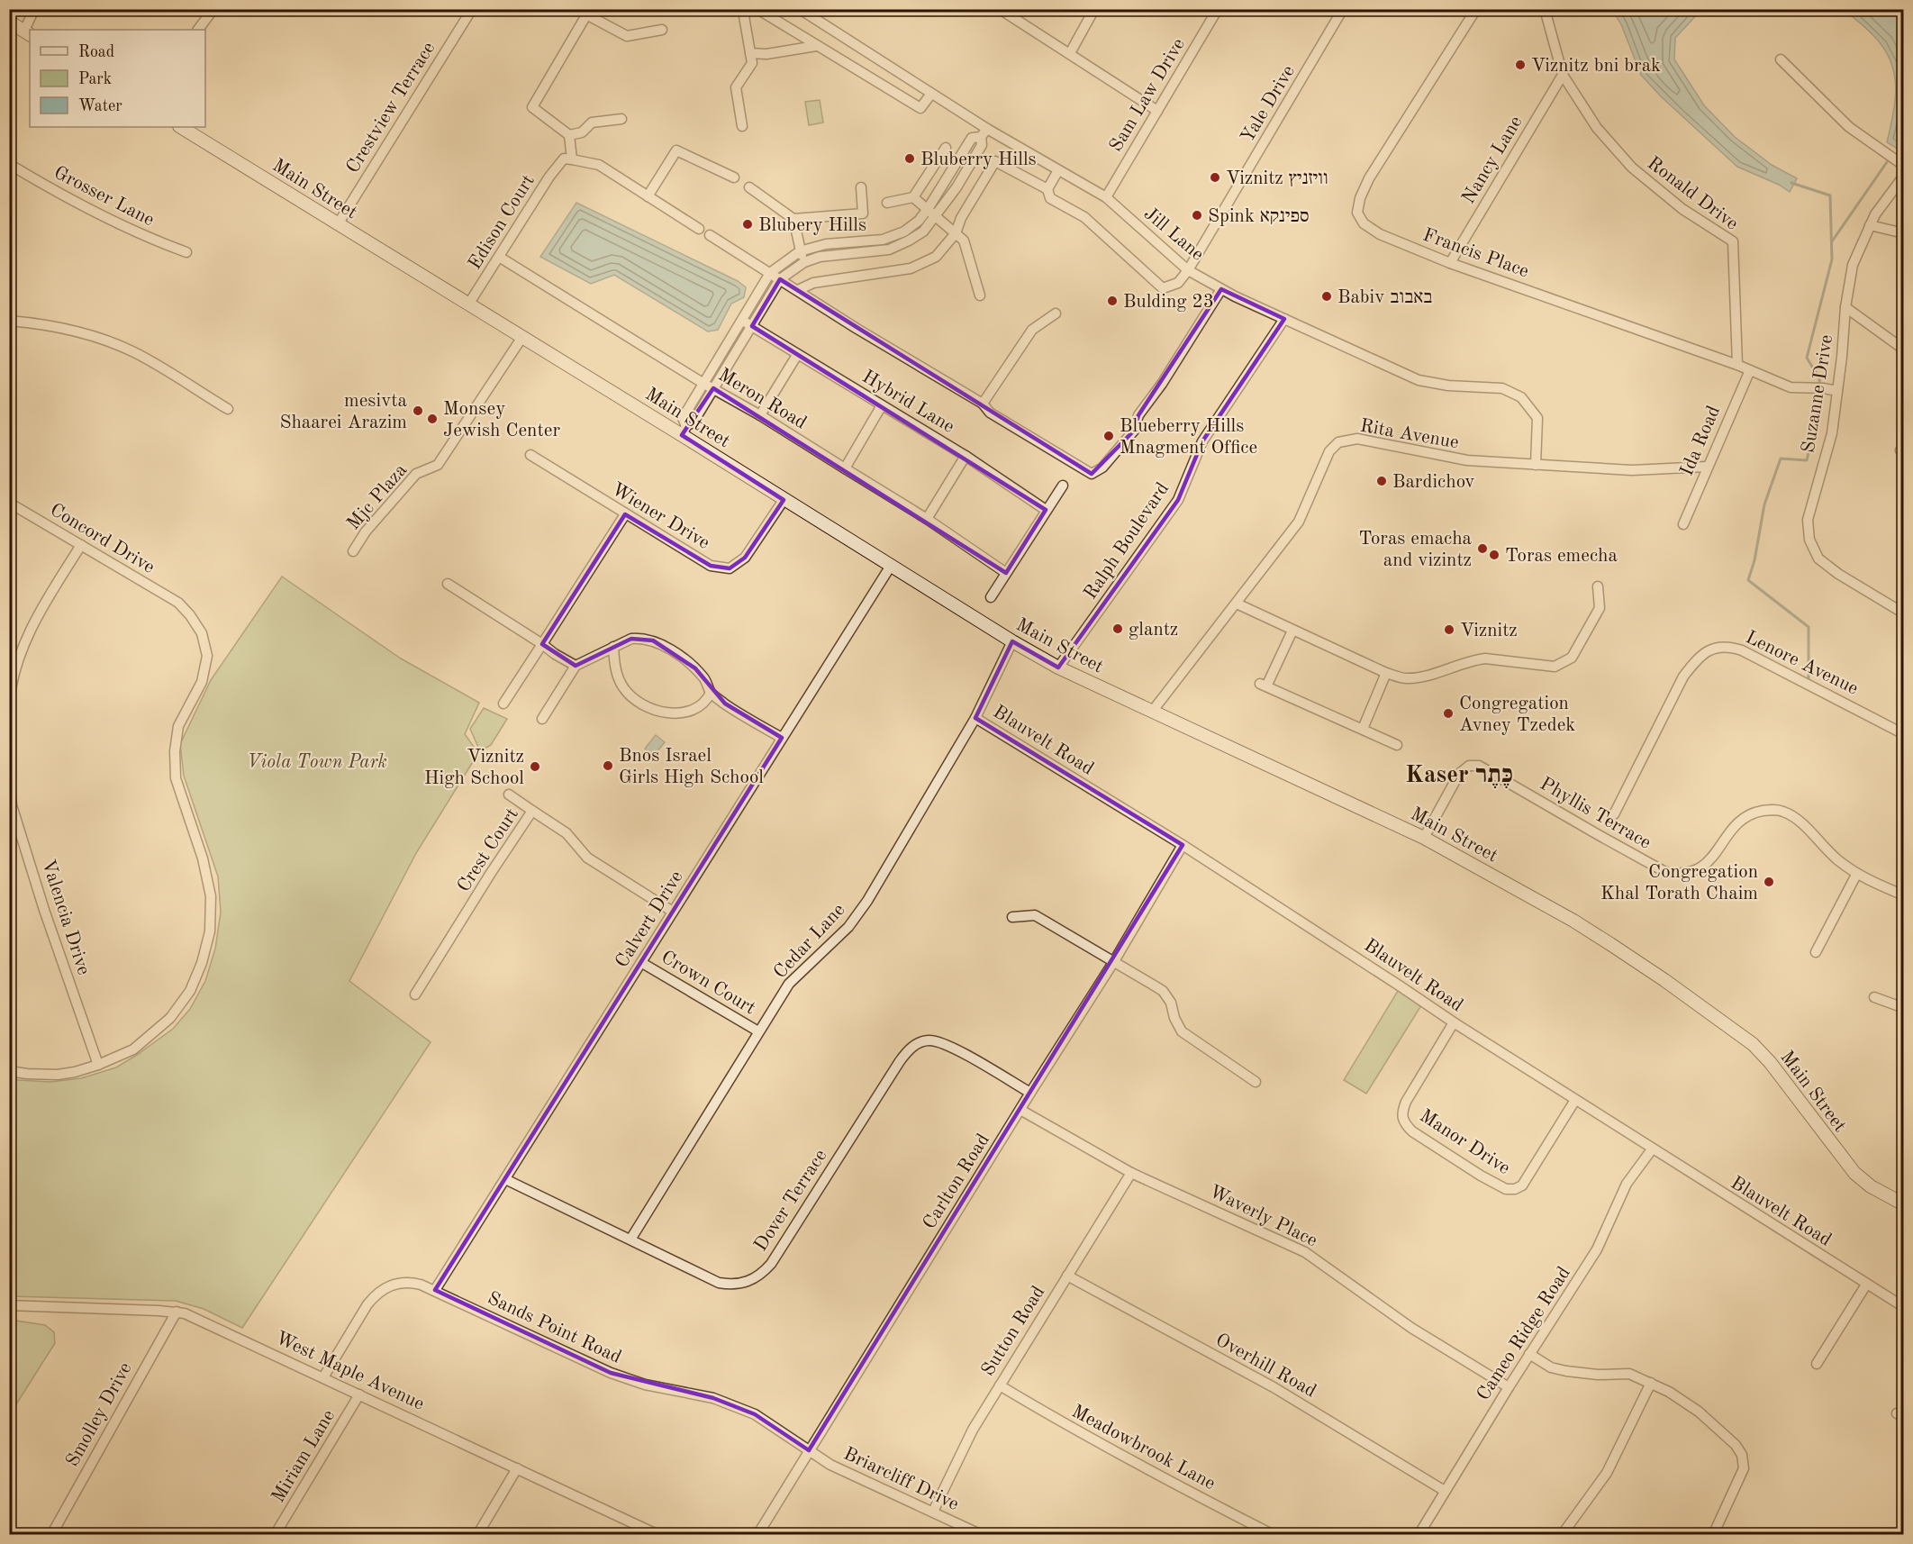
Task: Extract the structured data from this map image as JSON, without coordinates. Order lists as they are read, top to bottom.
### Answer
{
  "streets": {
    "main road": ["Main Street"],
    "street": [
      "Sam Law Drive",
      "Yale Drive",
      "Crestview Terrace",
      "Nancy Lane",
      "Ronald Drive",
      "Grosser Lane",
      "Edison Court",
      "Jill Lane",
      "Francis Place",
      "Suzanne Drive",
      "Meron Road",
      "Hybrid Lane",
      "Rita Avenue",
      "Ida Road",
      "Mjc Plaza",
      "Wiener Drive",
      "Concord Drive",
      "Ralph Boulevard",
      "Lenore Avenue",
      "Blauvelt Road",
      "Phyllis Terrace",
      "Crest Court",
      "Valencia Drive",
      "Calvert Drive",
      "Cedar Lane",
      "Crown Court",
      "Manor Drive",
      "Carlton Road",
      "Dover Terrace",
      "Waverly Place",
      "Sands Point Road",
      "Sutton Road",
      "Cameo Ridge Road",
      "Overhill Road",
      "West Maple Avenue",
      "Smolley Drive",
      "Meadowbrook Lane",
      "Miriam Lane",
      "Briarcliff Drive"
    ]
  },
  "crossings": [
    ["Sam Law Drive", "Jill Lane"],
    ["Yale Drive", "Jill Lane"],
    ["Crestview Terrace", "Main Street"],
    ["Nancy Lane", "Ronald Drive"],
    ["Nancy Lane", "Francis Place"],
    ["Main Street", "Edison Court"],
    ["Main Street", "Rita Avenue"],
    ["Main Street", "Mjc Plaza"],
    ["Main Street", "Wiener Drive"],
    ["Main Street", "Ralph Boulevard"],
    ["Main Street", "Blauvelt Road"],
    ["Main Street", "Phyllis Terrace"],
    ["Main Street", "Calvert Drive"],
    ["Ronald Drive", "Francis Place"],
    ["Edison Court", "Meron Road"],
    ["Jill Lane", "Rita Avenue"],
    ["Jill Lane", "Ralph Boulevard"],
    ["Francis Place", "Suzanne Drive"],
    ["Francis Place", "Ida Road"],
    ["Rita Avenue", "Ida Road"],
    ["Concord Drive", "Valencia Drive"],
    ["Blauvelt Road", "Cedar Lane"],
    ["Blauvelt Road", "Manor Drive"],
    ["Blauvelt Road", "Carlton Road"],
    ["Blauvelt Road", "Cameo Ridge Road"],
    ["Crest Court", "Calvert Drive"],
    ["Calvert Drive", "Crown Court"],
    ["Calvert Drive", "Dover Terrace"],
    ["Calvert Drive", "Sands Point Road"],
    ["Cedar Lane", "Crown Court"],
    ["Cedar Lane", "Dover Terrace"],
    ["Carlton Road", "Dover Terrace"],
    ["Carlton Road", "Waverly Place"],
    ["Carlton Road", "Sands Point Road"],
    ["Carlton Road", "Briarcliff Drive"],
    ["Waverly Place", "Sutton Road"],
    ["Waverly Place", "Cameo Ridge Road"],
    ["Sands Point Road", "West Maple Avenue"],
    ["Sands Point Road", "Briarcliff Drive"],
    ["Sutton Road", "Overhill Road"],
    ["Sutton Road", "Meadowbrook Lane"],
    ["Sutton Road", "Briarcliff Drive"],
    ["Cameo Ridge Road", "Overhill Road"],
    ["West Maple Avenue", "Smolley Drive"],
    ["West Maple Avenue", "Miriam Lane"]
  ],
  "districts": ["Kaser כֶּתֶר"],
  "parks": ["Viola Town Park"],
  "places": [
    "Viznitz bni brak",
    "Bluberry Hills",
    "Viznitz וויזניץ",
    "Spink ספינקא",
    "Blubery Hills",
    "Babiv באבוב",
    "Bulding 23",
    "mesivta Shaarei Arazim",
    "Monsey Jewish Center",
    "Blueberry Hills Mnagment Office",
    "Bardichov",
    "Toras emacha and vizintz",
    "Toras emecha",
    "glantz",
    "Viznitz",
    "Congregation Avney Tzedek",
    "Bnos Israel Girls High School",
    "Viznitz High School",
    "Congregation Khal Torath Chaim"
  ],
  "legend": ["Road", "Park", "Water"]
}
